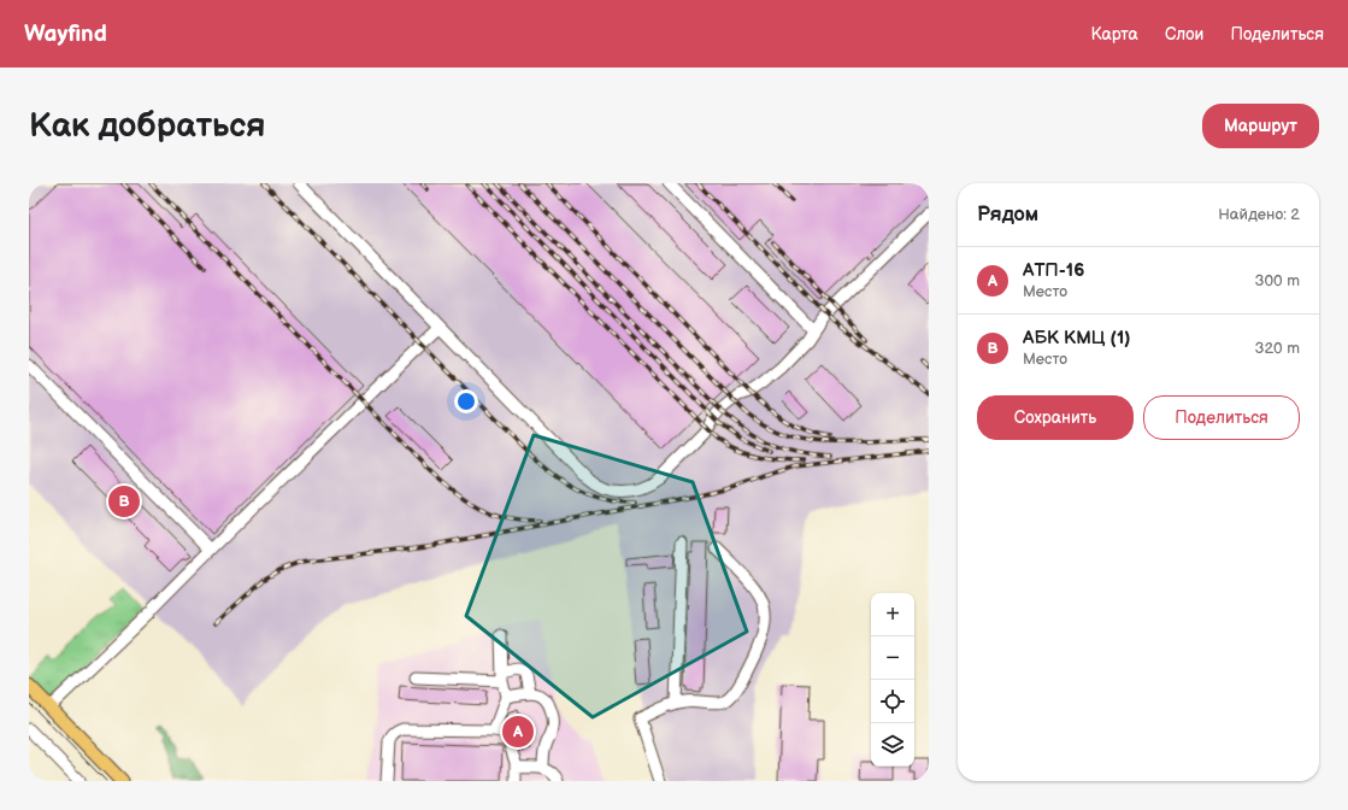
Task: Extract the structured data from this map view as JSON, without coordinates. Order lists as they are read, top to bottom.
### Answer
{
  "page": {
    "header": "Wayfind",
    "nav": ["Карта", "Слои", "Поделиться"],
    "buttons": [
      "Маршрут",
      ["Сохранить", "Поделиться"]
    ],
    "title": "Как добраться",
    "heading": ["Рядом", "Найдено: 2"],
    "list": [
      {
        "mark": "A",
        "name": "АТП-16",
        "note": "Место",
        "value": "300 m"
      },
      {
        "mark": "B",
        "name": "АБК КМЦ (1)",
        "note": "Место",
        "value": "320 m"
      }
    ],
    "pins": ["B", "A"],
    "map_buttons": ["+", "−"]
  }
}
